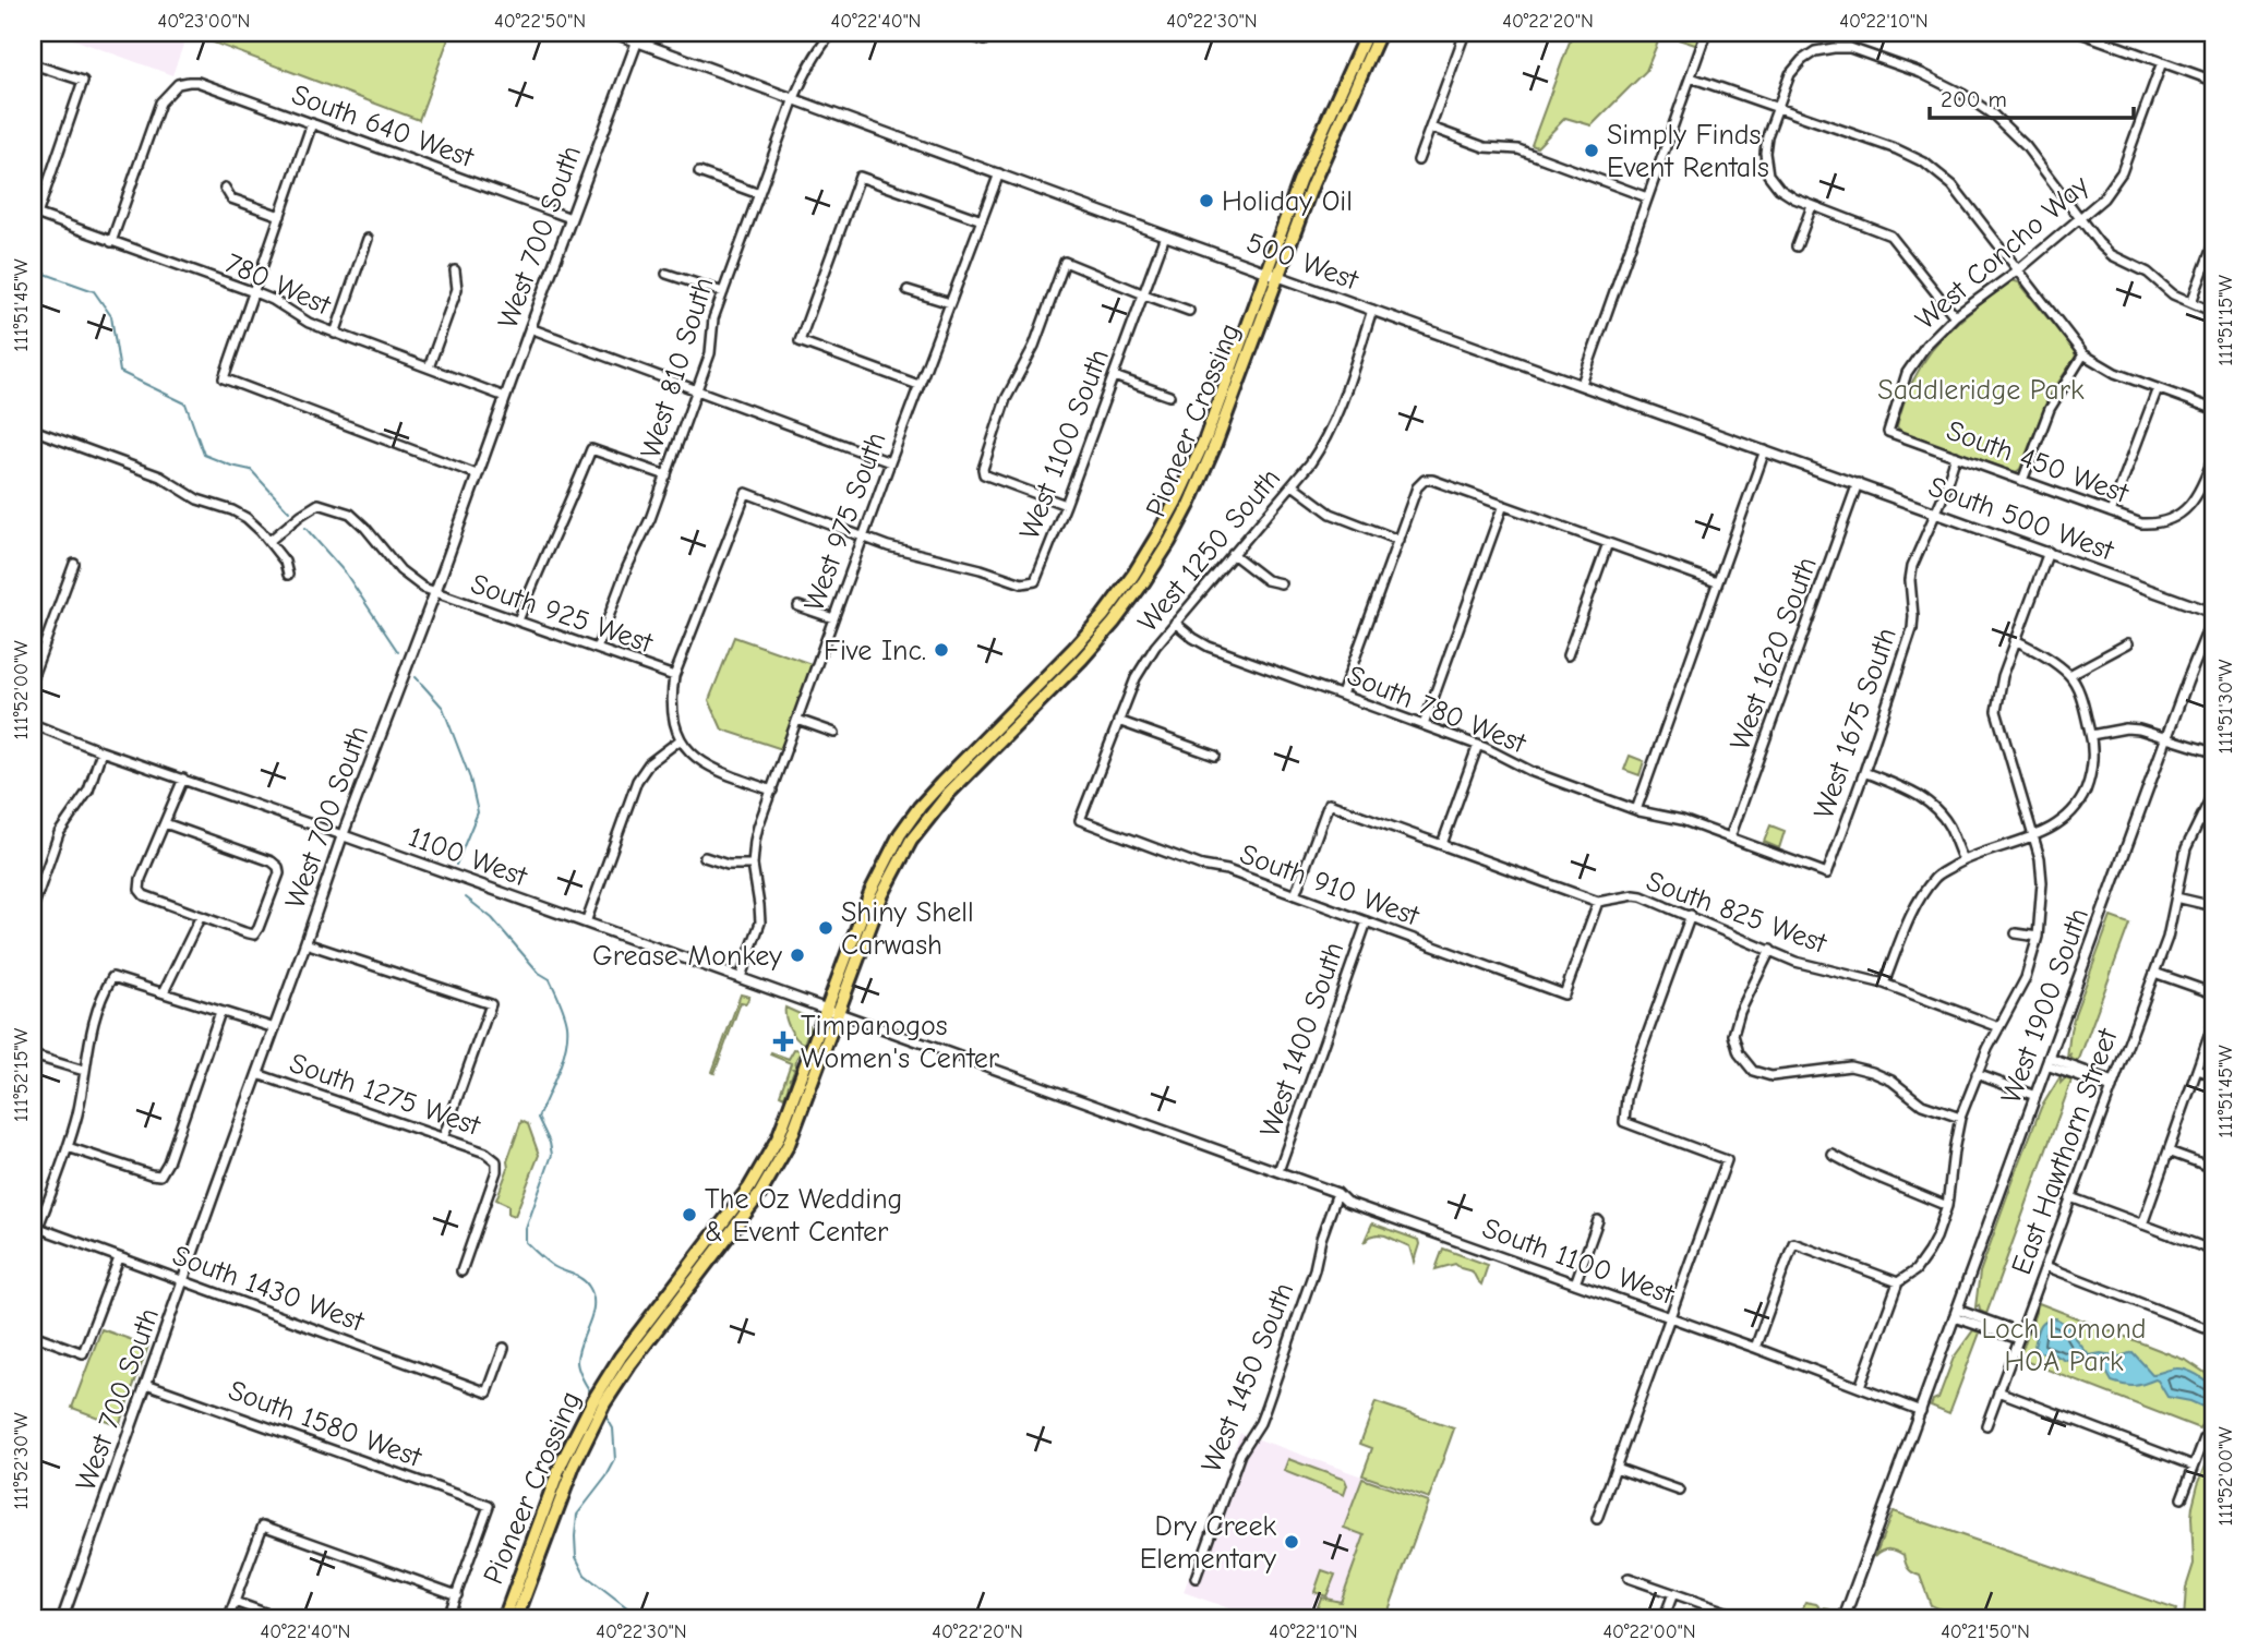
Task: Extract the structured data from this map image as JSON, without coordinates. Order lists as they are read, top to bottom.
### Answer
{
  "streets": {
    "highway": ["Pioneer Crossing"],
    "street": [
      "South 640 West",
      "West 700 South",
      "West Concho Way",
      "500 West",
      "780 West",
      "West 810 South",
      "West 1100 South",
      "South 450 West",
      "South 500 West",
      "West 975 South",
      "West 1250 South",
      "South 925 West",
      "West 1620 South",
      "South 780 West",
      "West 1675 South",
      "1100 West",
      "South 910 West",
      "South 825 West",
      "West 1900 South",
      "West 1400 South",
      "South 1275 West",
      "East Hawthorn Street",
      "South 1100 West",
      "South 1430 West",
      "West 1450 South",
      "South 1580 West"
    ]
  },
  "crossings": [
    ["South 640 West", "West 700 South"],
    ["South 640 West", "780 West"],
    ["West 700 South", "780 West"],
    ["West 700 South", "South 925 West"],
    ["West 700 South", "1100 West"],
    ["West 700 South", "South 1275 West"],
    ["West 700 South", "South 1430 West"],
    ["West 700 South", "South 1580 West"],
    ["West Concho Way", "South 450 West"],
    ["500 West", "West 810 South"],
    ["500 West", "Pioneer Crossing"],
    ["500 West", "West 1100 South"],
    ["500 West", "South 500 West"],
    ["500 West", "West 975 South"],
    ["500 West", "West 1250 South"],
    ["West 810 South", "South 925 West"],
    ["Pioneer Crossing", "1100 West"],
    ["West 1100 South", "West 975 South"],
    ["South 450 West", "West 1675 South"],
    ["South 500 West", "West 1620 South"],
    ["South 500 West", "West 1675 South"],
    ["South 500 West", "West 1900 South"],
    ["West 975 South", "1100 West"],
    ["West 1250 South", "South 780 West"],
    ["West 1250 South", "South 910 West"],
    ["West 1620 South", "South 780 West"],
    ["South 780 West", "West 1675 South"],
    ["1100 West", "South 1100 West"],
    ["South 910 West", "South 825 West"],
    ["South 910 West", "West 1400 South"],
    ["West 1900 South", "South 1100 West"],
    ["West 1400 South", "South 1100 West"],
    ["South 1100 West", "West 1450 South"]
  ],
  "parks": ["Saddleridge Park", "Loch Lomond HOA Park"],
  "places": {
    "other": [
      "Simply Finds Event Rentals",
      "Holiday Oil",
      "Five Inc.",
      "Shiny Shell Carwash",
      "Grease Monkey",
      "The Oz Wedding & Event Center",
      "Dry Creek Elementary"
    ],
    "health": ["Timpanogos Women's Center"]
  },
  "scale_bar": "200 m",
  "coordinates": [
    "40°23'00\"N",
    "40°22'50\"N",
    "40°22'40\"N",
    "40°22'30\"N",
    "40°22'20\"N",
    "40°22'10\"N",
    "111°51'45\"W",
    "111°51'15\"W",
    "111°52'00\"W",
    "111°51'30\"W",
    "111°52'15\"W",
    "111°52'30\"W",
    "40°22'00\"N",
    "40°21'50\"N"
  ]
}
